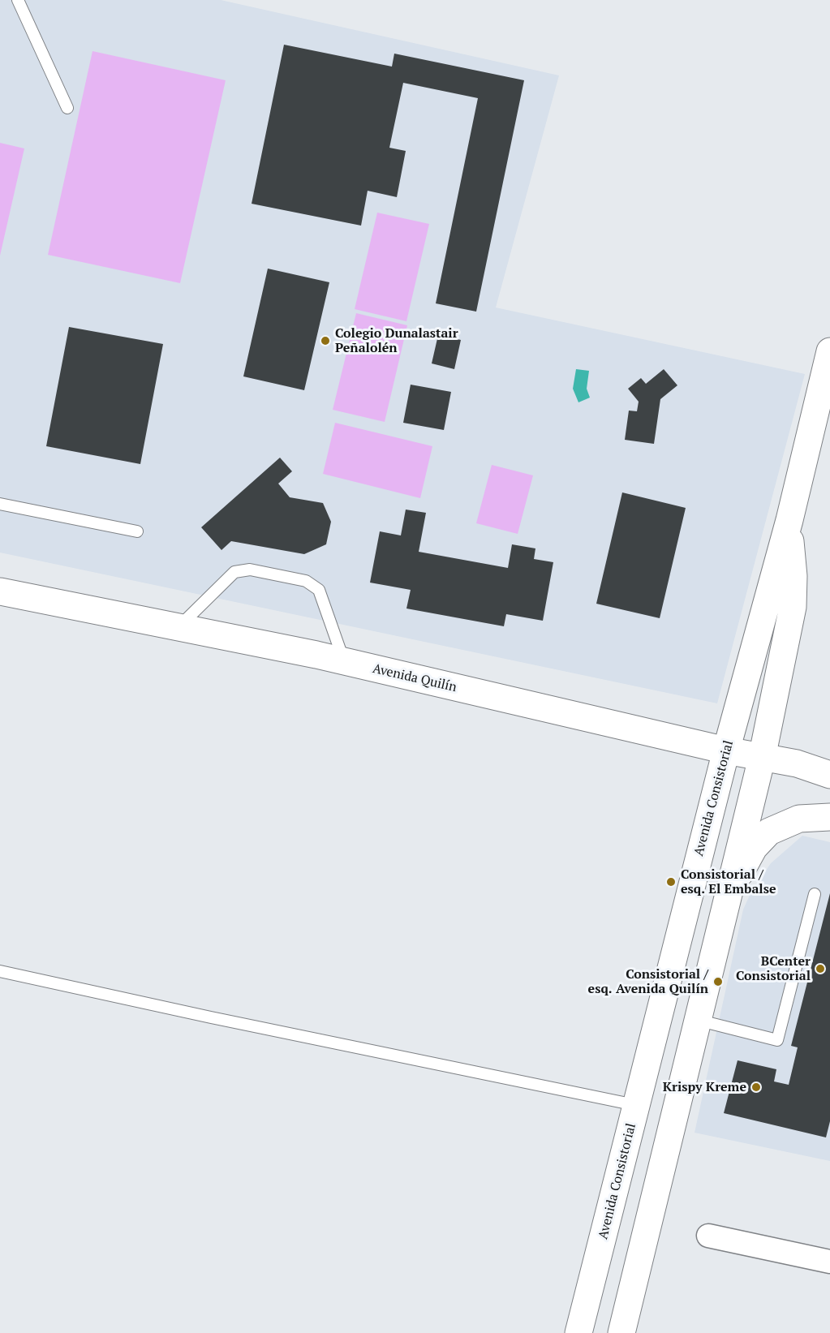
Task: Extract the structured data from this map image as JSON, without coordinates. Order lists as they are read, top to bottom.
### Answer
{
  "streets": {
    "main road": ["Avenida Quilín", "Avenida Consistorial"]
  },
  "crossings": [
    ["Avenida Quilín", "Avenida Consistorial"]
  ],
  "places": [
    "Colegio Dunalastair Peñalolén",
    "Consistorial / esq. El Embalse",
    "BCenter Consistorial",
    "Consistorial / esq. Avenida Quilín",
    "Krispy Kreme"
  ]
}
